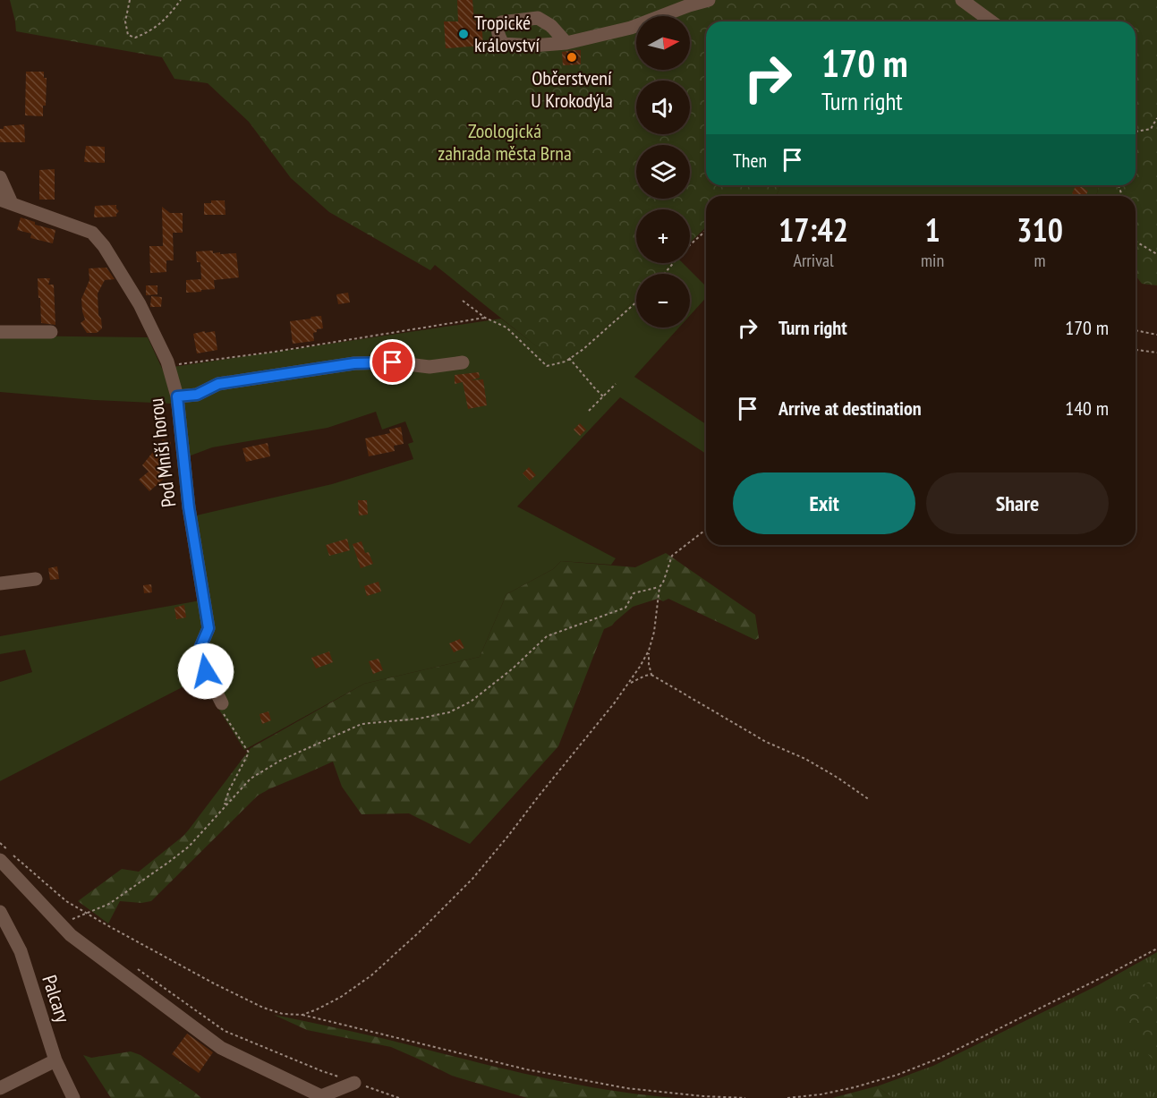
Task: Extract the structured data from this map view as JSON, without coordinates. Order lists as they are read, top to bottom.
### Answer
{
  "streets": {
    "street": ["Pod Mniší horou", "Palcary"]
  },
  "parks": ["Zoologická zahrada města Brna"],
  "places": ["Tropické království", "Občerstvení U Krokodýla"],
  "north": "right",
  "page": {
    "map_buttons": ["+", "−"],
    "turn": ["170 m", "Turn right"],
    "then": "Then",
    "eta": [
      "17:42",
      "Arrival",
      "1",
      "min",
      "310",
      "m"
    ],
    "list": [
      {
        "name": "Turn right",
        "value": "170 m"
      },
      {
        "name": "Arrive at destination",
        "value": "140 m"
      }
    ],
    "buttons": ["Exit", "Share"]
  }
}
